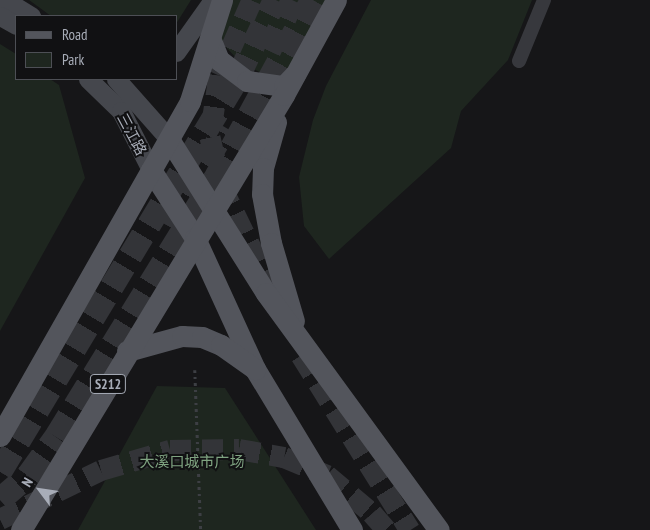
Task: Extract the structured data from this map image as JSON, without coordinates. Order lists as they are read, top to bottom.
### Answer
{
  "streets": {
    "main road": ["三江路", "S212"]
  },
  "parks": ["大溪口城市广场"],
  "legend": ["Road", "Park"],
  "north": "top left"
}
